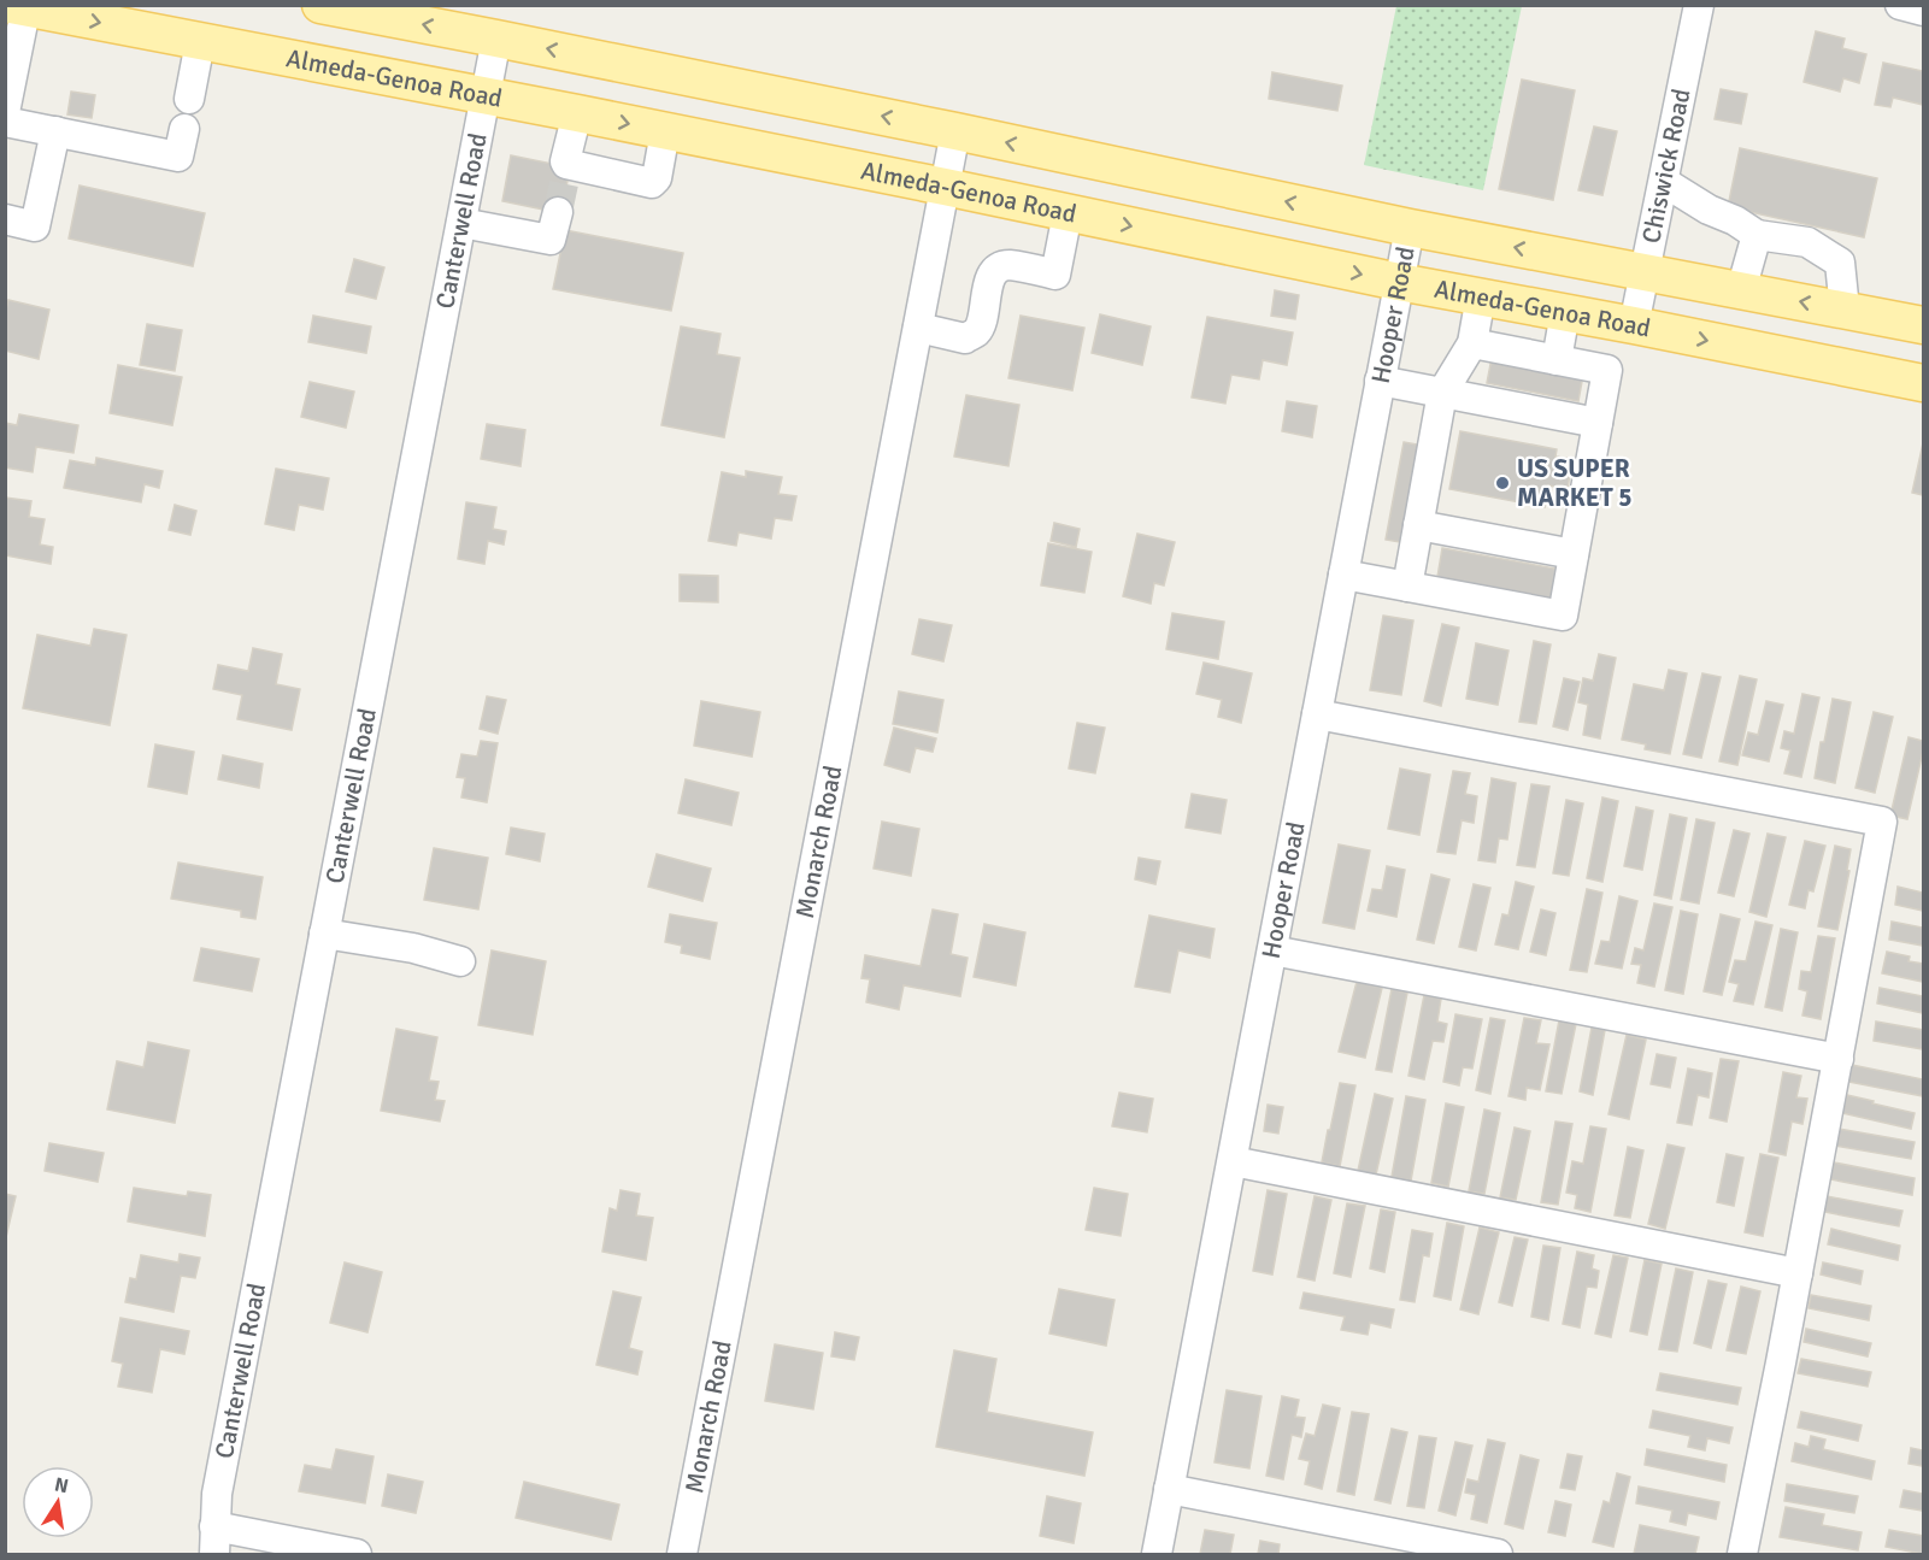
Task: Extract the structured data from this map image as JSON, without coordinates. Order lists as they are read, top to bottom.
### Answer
{
  "streets": {
    "main road": ["Almeda-Genoa Road"],
    "street": [
      "Chiswick Road",
      "Canterwell Road",
      "Hooper Road",
      "Monarch Road"
    ]
  },
  "crossings": [
    ["Almeda-Genoa Road", "Chiswick Road"],
    ["Almeda-Genoa Road", "Canterwell Road"],
    ["Almeda-Genoa Road", "Hooper Road"],
    ["Almeda-Genoa Road", "Monarch Road"]
  ],
  "places": ["US SUPER MARKET 5"],
  "north": "top"
}
